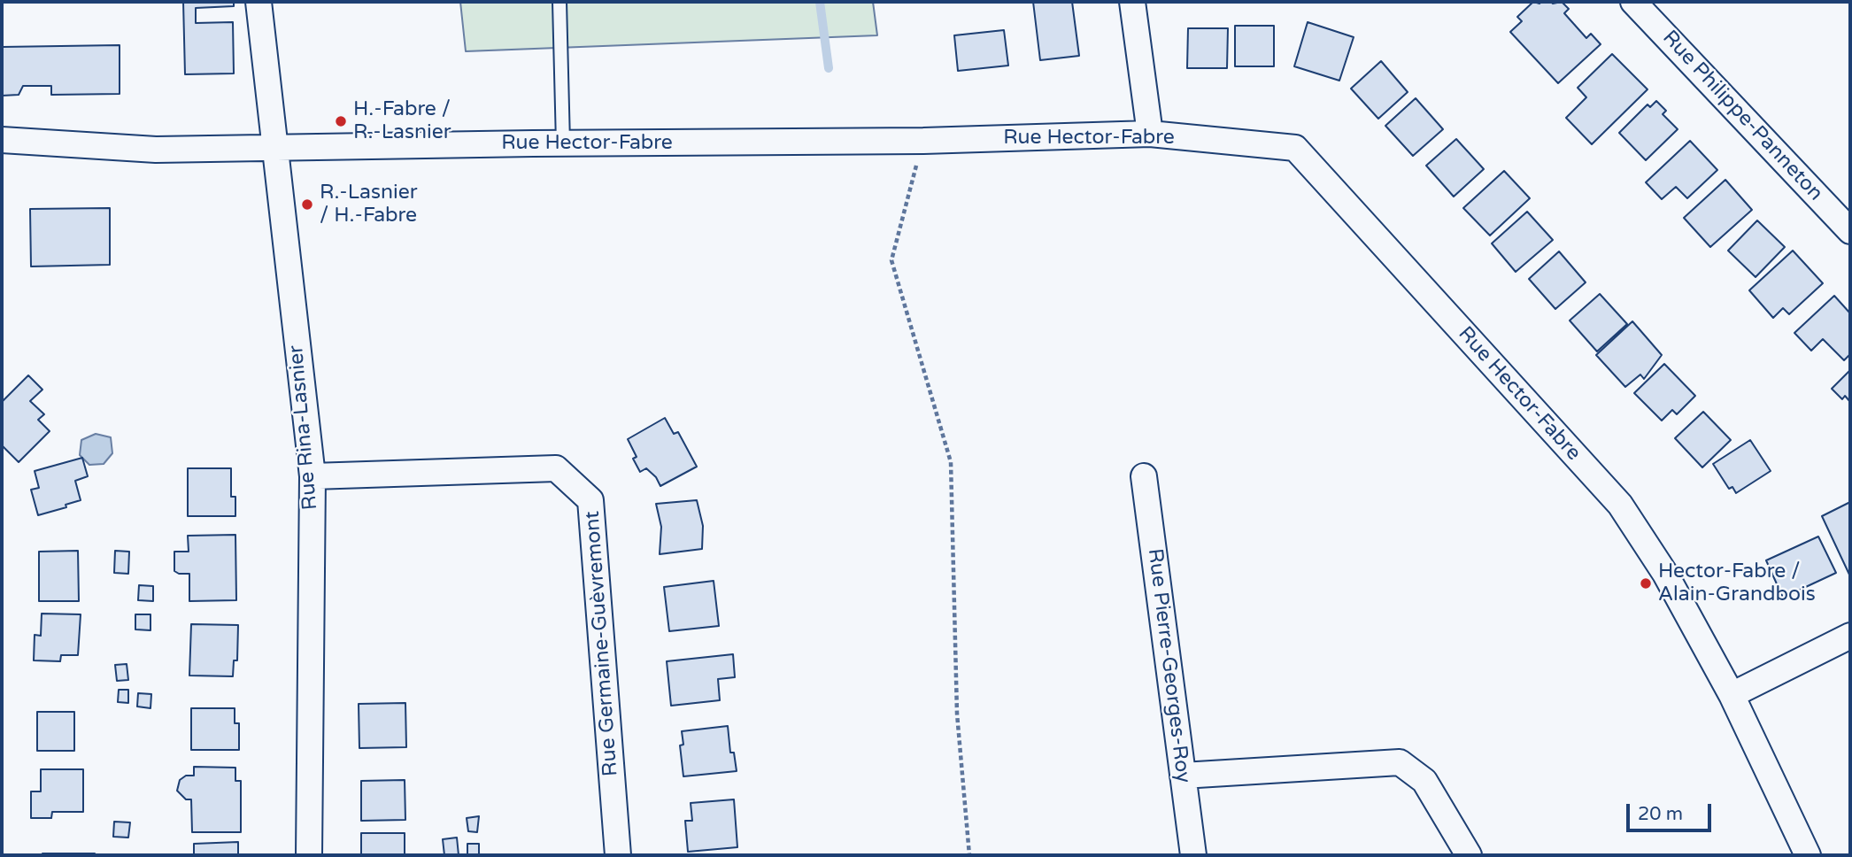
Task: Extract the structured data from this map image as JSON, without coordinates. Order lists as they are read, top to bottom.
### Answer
{
  "streets": {
    "street": [
      "Rue Philippe-Panneton",
      "Rue Hector-Fabre",
      "Rue Rina-Lasnier",
      "Rue Germaine-Guèvremont",
      "Rue Pierre-Georges-Roy"
    ]
  },
  "crossings": [
    ["Rue Hector-Fabre", "Rue Rina-Lasnier"],
    ["Rue Rina-Lasnier", "Rue Germaine-Guèvremont"]
  ],
  "places": ["H.-Fabre / R.-Lasnier", "R.-Lasnier / H.-Fabre", "Hector-Fabre / Alain-Grandbois"],
  "scale_bar": "20 m"
}
